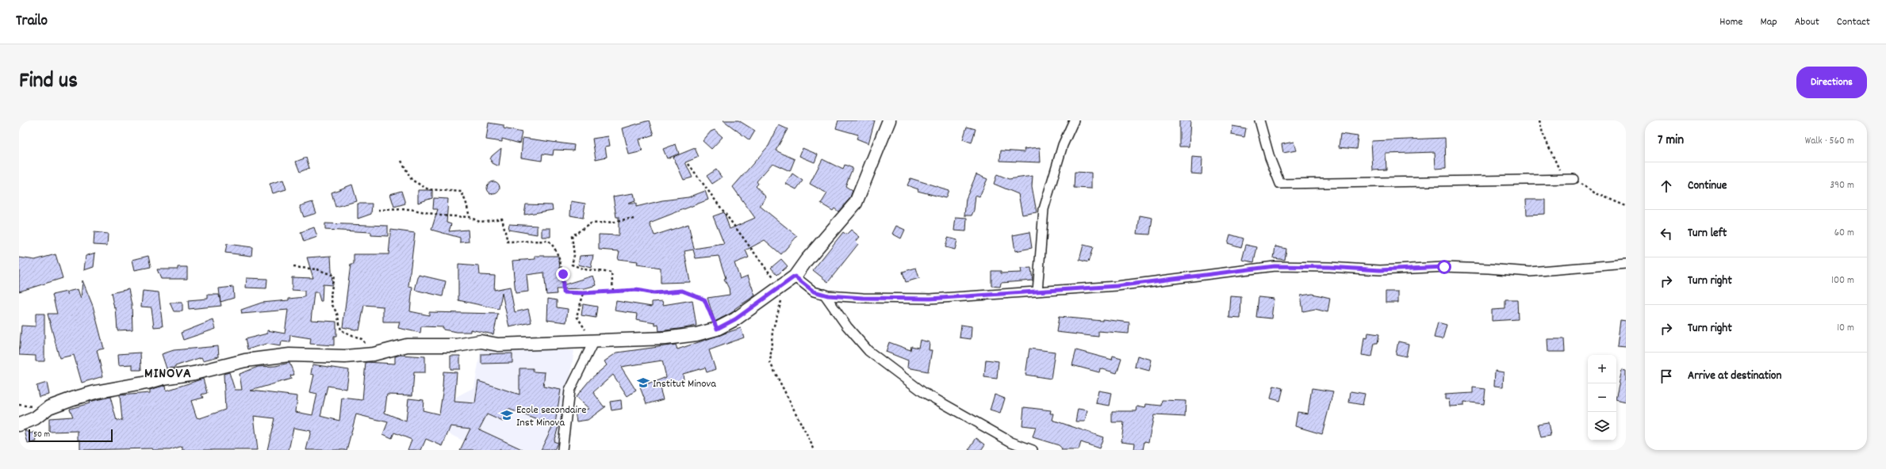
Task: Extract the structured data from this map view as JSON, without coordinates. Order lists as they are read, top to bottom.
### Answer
{
  "districts": ["MINOVA"],
  "places": {
    "school or university": ["Institut Minova", "Ecole secondaire Inst Minova"]
  },
  "scale_bar": "50 m",
  "page": {
    "header": "Trailo",
    "nav": [
      "Home",
      "Map",
      "About",
      "Contact"
    ],
    "title": "Find us",
    "buttons": "Directions",
    "heading": ["7 min", "Walk · 560 m"],
    "list": [
      ["Continue", "390 m"],
      ["Turn left", "60 m"],
      ["Turn right", "100 m"],
      ["Turn right", "10 m"],
      "Arrive at destination"
    ],
    "map_buttons": ["+", "−"],
    "scale": "50 m"
  }
}
